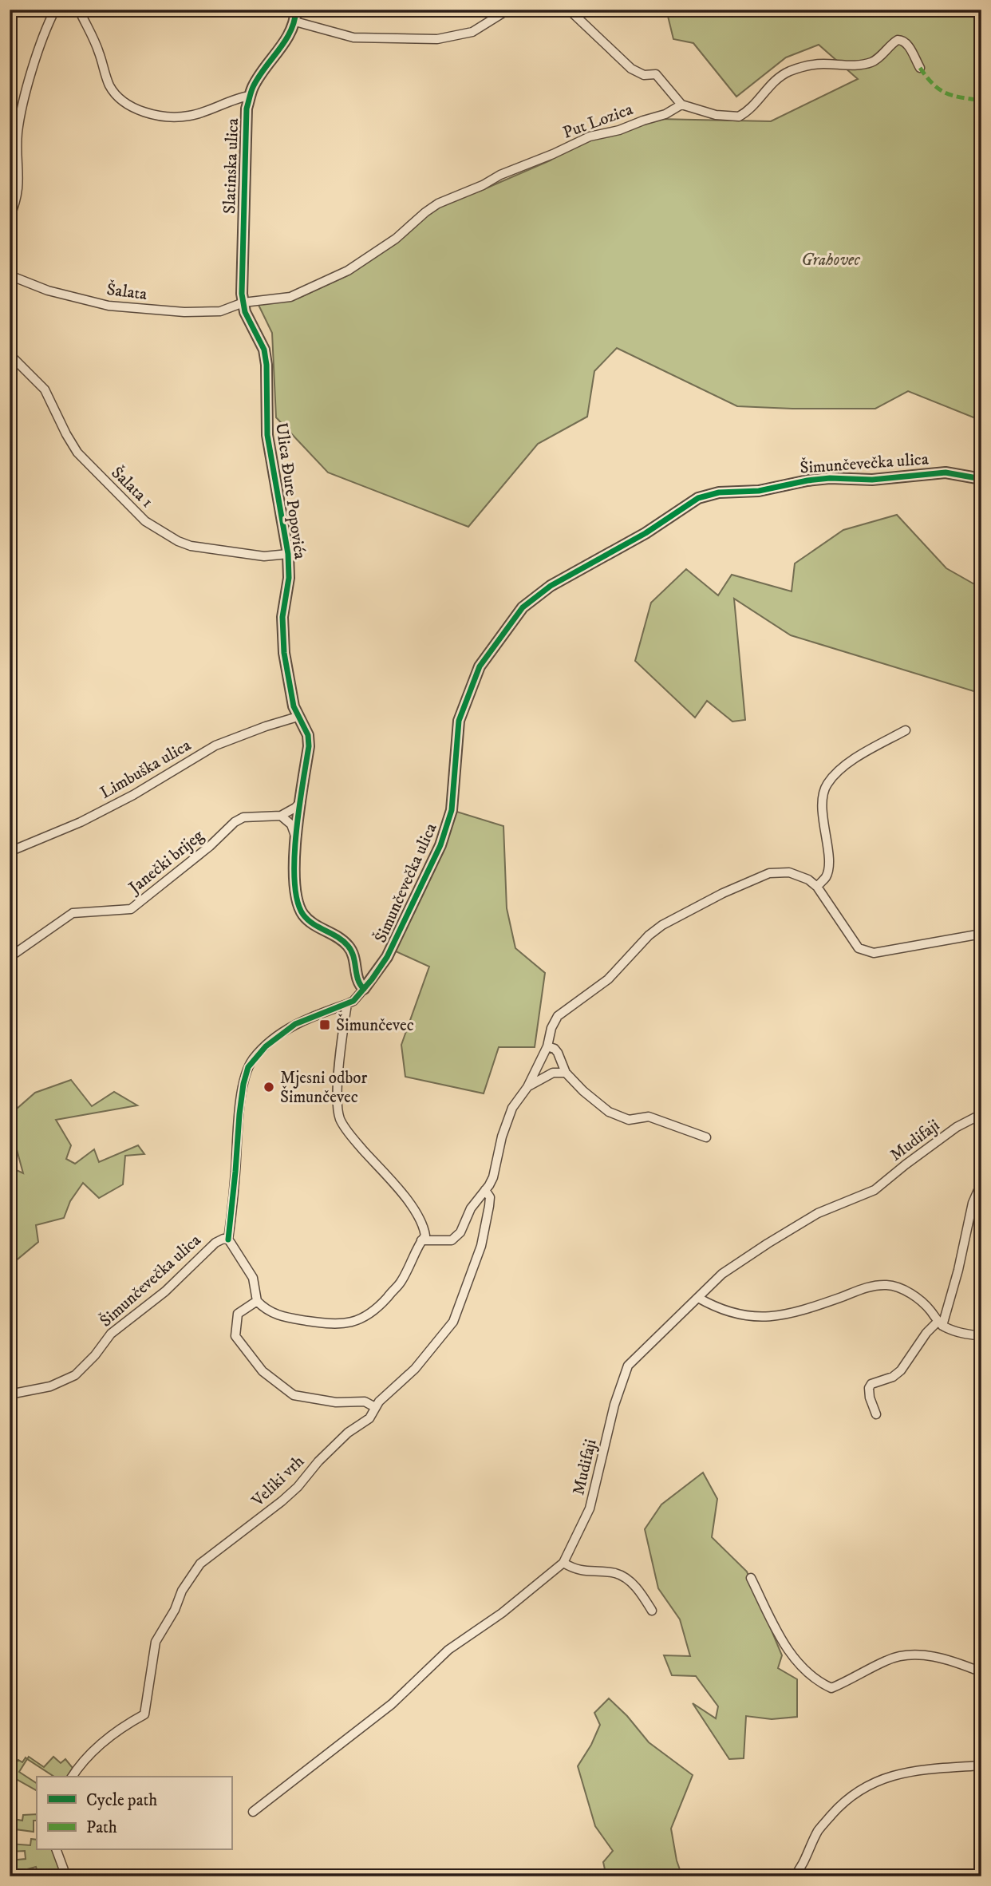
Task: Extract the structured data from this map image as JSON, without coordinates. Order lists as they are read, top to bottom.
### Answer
{
  "streets": {
    "street": [
      "Put Lozica",
      "Slatinska ulica",
      "Šalata",
      "Šimunčevečka ulica",
      "Šalata 1",
      "Ulica Đure Popovića",
      "Limbuška ulica",
      "Janečki brijeg",
      "Mudifaji",
      "Veliki vrh"
    ]
  },
  "crossings": [
    ["Put Lozica", "Slatinska ulica"],
    ["Put Lozica", "Šalata"],
    ["Put Lozica", "Ulica Đure Popovića"],
    ["Slatinska ulica", "Šalata"],
    ["Slatinska ulica", "Ulica Đure Popovića"],
    ["Šalata", "Ulica Đure Popovića"],
    ["Šimunčevečka ulica", "Ulica Đure Popovića"],
    ["Šalata 1", "Ulica Đure Popovića"],
    ["Ulica Đure Popovića", "Limbuška ulica"]
  ],
  "parks": ["Grahovec"],
  "places": {
    "transit": ["Šimunčevec"],
    "other": ["Mjesni odbor Šimunčevec"]
  },
  "legend": ["Cycle path", "Path"]
}
